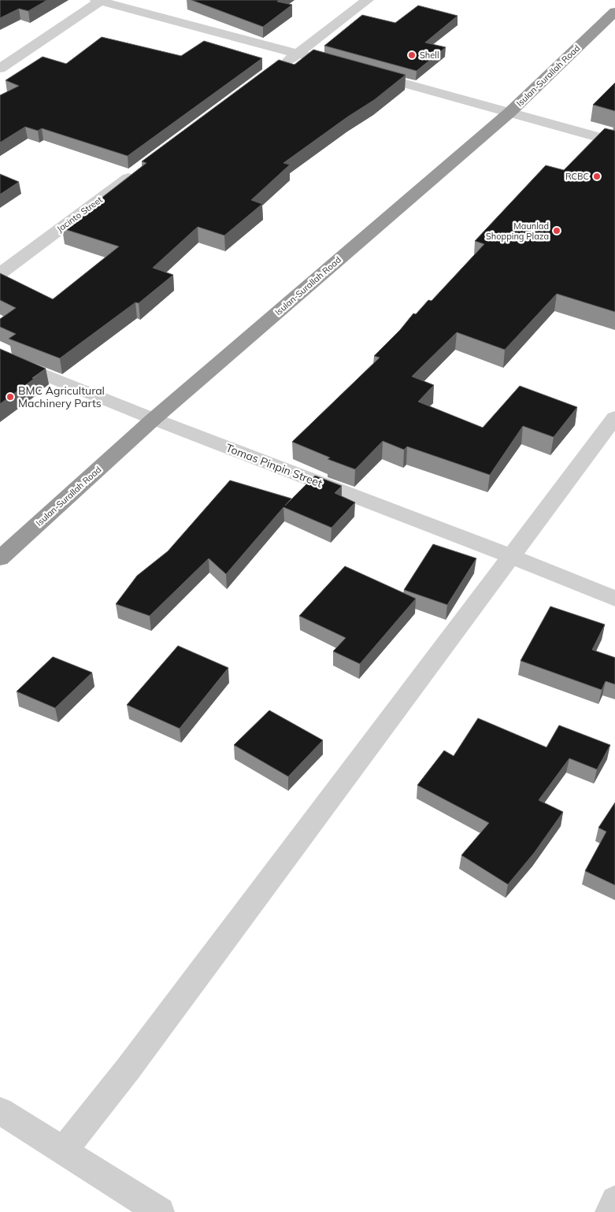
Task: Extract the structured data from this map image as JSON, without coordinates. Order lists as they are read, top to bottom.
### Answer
{
  "streets": {
    "highway": ["Isulan-Surallah Road"],
    "street": ["Jacinto Street", "Tomas Pinpin Street"]
  },
  "crossings": [
    ["Isulan-Surallah Road", "Tomas Pinpin Street"]
  ],
  "places": [
    "Shell",
    "RCBC",
    "Maunlad Shopping Plaza",
    "BMC Agricultural Machinery Parts"
  ]
}
